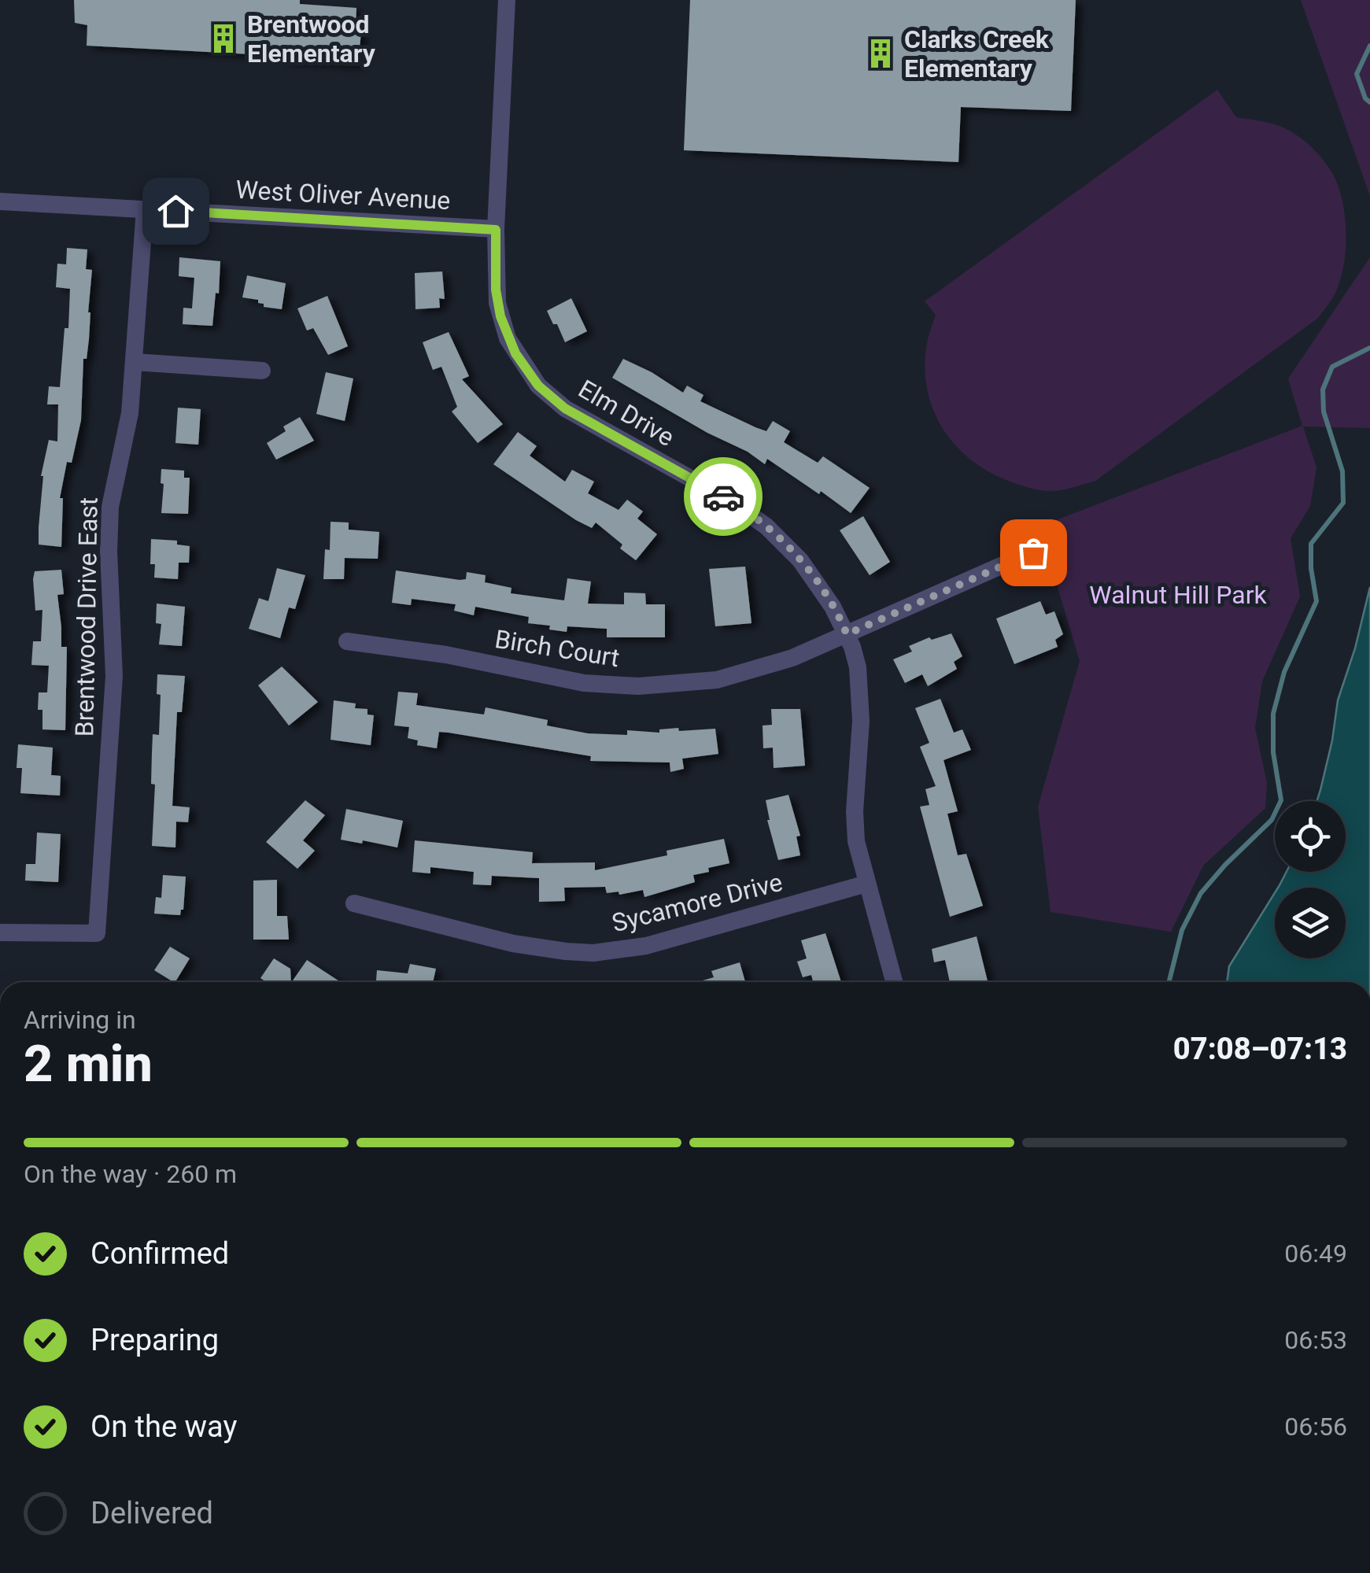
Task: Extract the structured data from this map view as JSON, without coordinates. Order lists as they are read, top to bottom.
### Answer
{
  "streets": {
    "street": [
      "West Oliver Avenue",
      "Elm Drive",
      "Brentwood Drive East",
      "Birch Court",
      "Sycamore Drive"
    ]
  },
  "crossings": [
    ["West Oliver Avenue", "Elm Drive"],
    ["West Oliver Avenue", "Brentwood Drive East"],
    ["Elm Drive", "Birch Court"],
    ["Elm Drive", "Sycamore Drive"]
  ],
  "parks": ["Walnut Hill Park"],
  "places": {
    "building": ["Brentwood Elementary", "Clarks Creek Elementary"]
  },
  "page": {
    "heading": ["2 min", "Arriving in", "07:08–07:13"],
    "bar": "On the way · 260 m",
    "list": [
      ["Confirmed", "06:49"],
      ["Preparing", "06:53"],
      ["On the way", "06:56"],
      "Delivered"
    ]
  }
}
